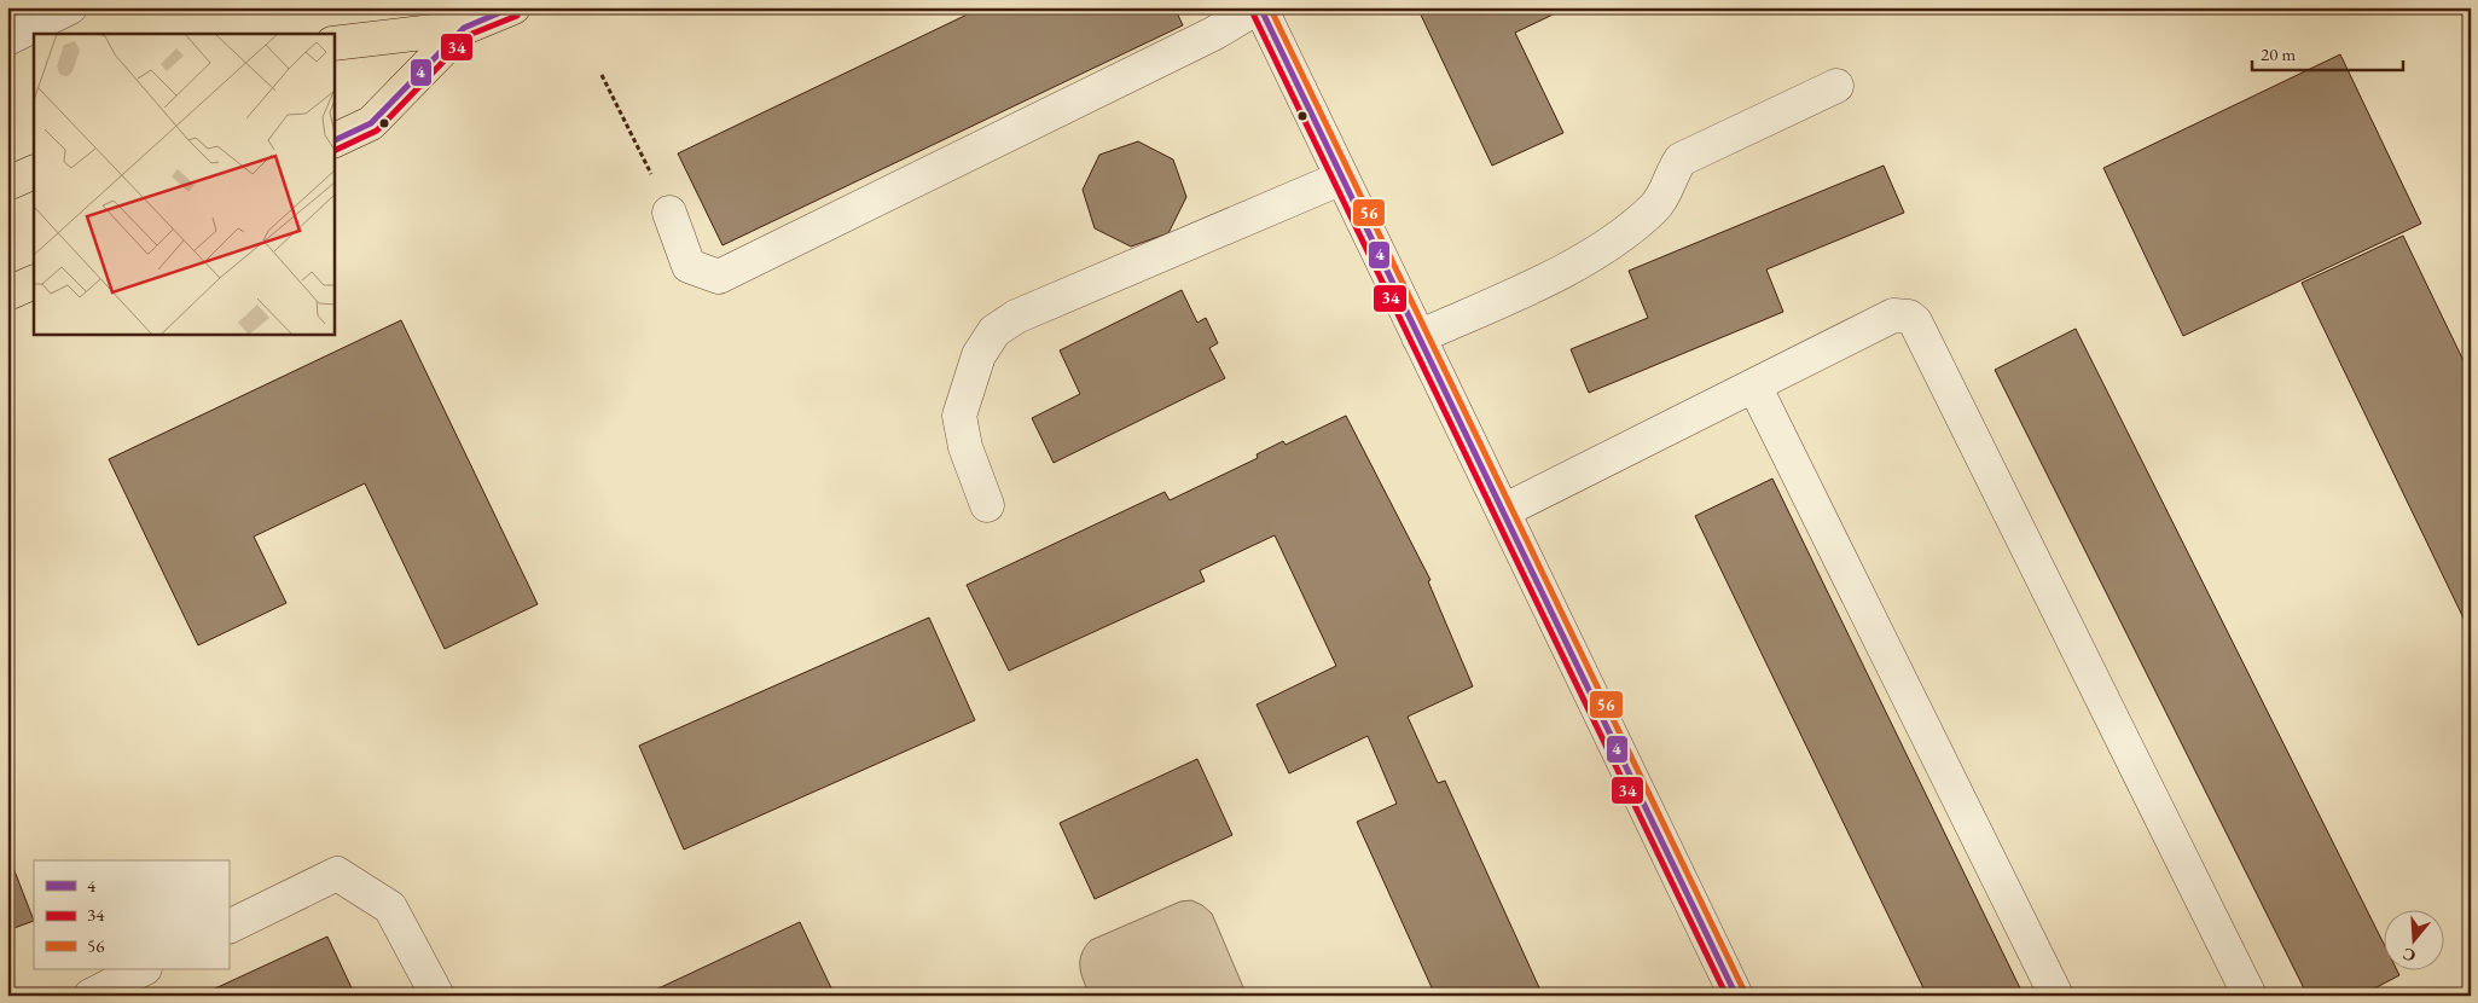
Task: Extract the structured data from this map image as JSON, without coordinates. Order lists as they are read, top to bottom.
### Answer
{
  "lines": ["transit line 4", "transit line 56", "transit line 34"],
  "legend": ["4", "34", "56"],
  "scale_bar": "20 m",
  "north": "bottom"
}
